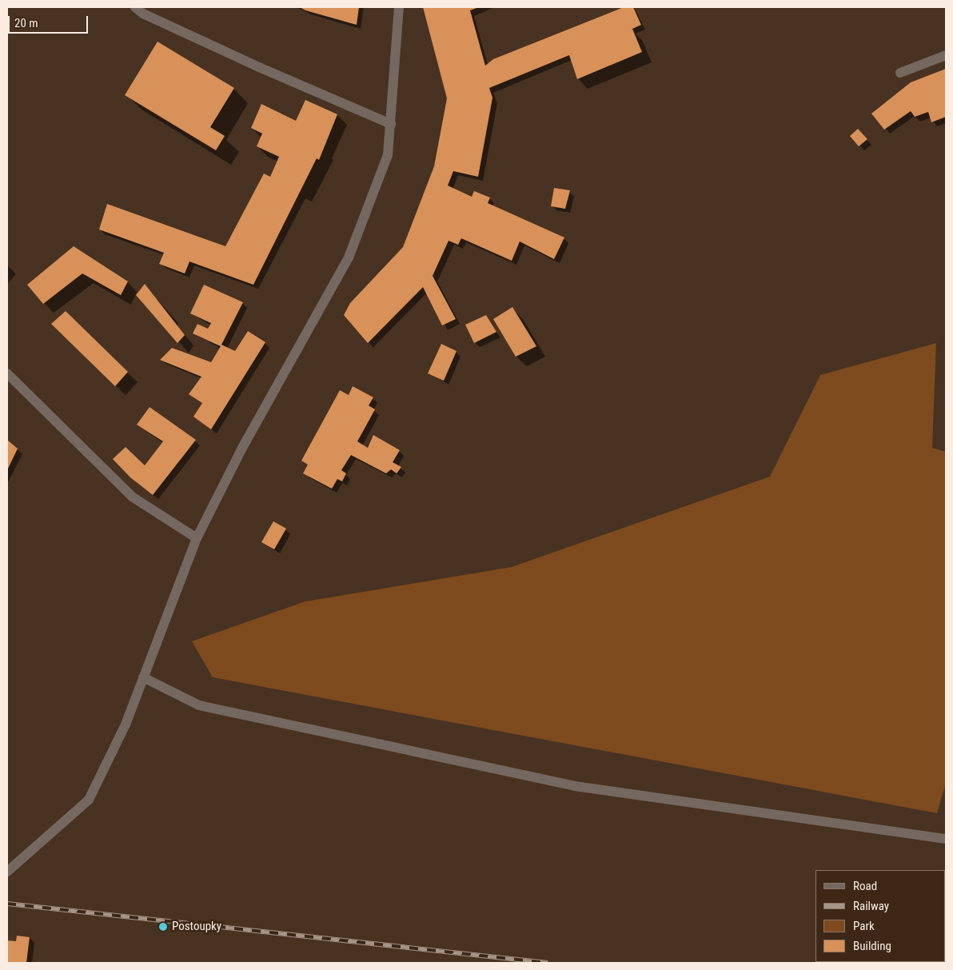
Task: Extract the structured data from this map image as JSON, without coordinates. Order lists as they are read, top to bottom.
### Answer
{
  "places": ["Postoupky"],
  "legend": [
    "Road",
    "Railway",
    "Park",
    "Building"
  ],
  "scale_bar": "20 m"
}
